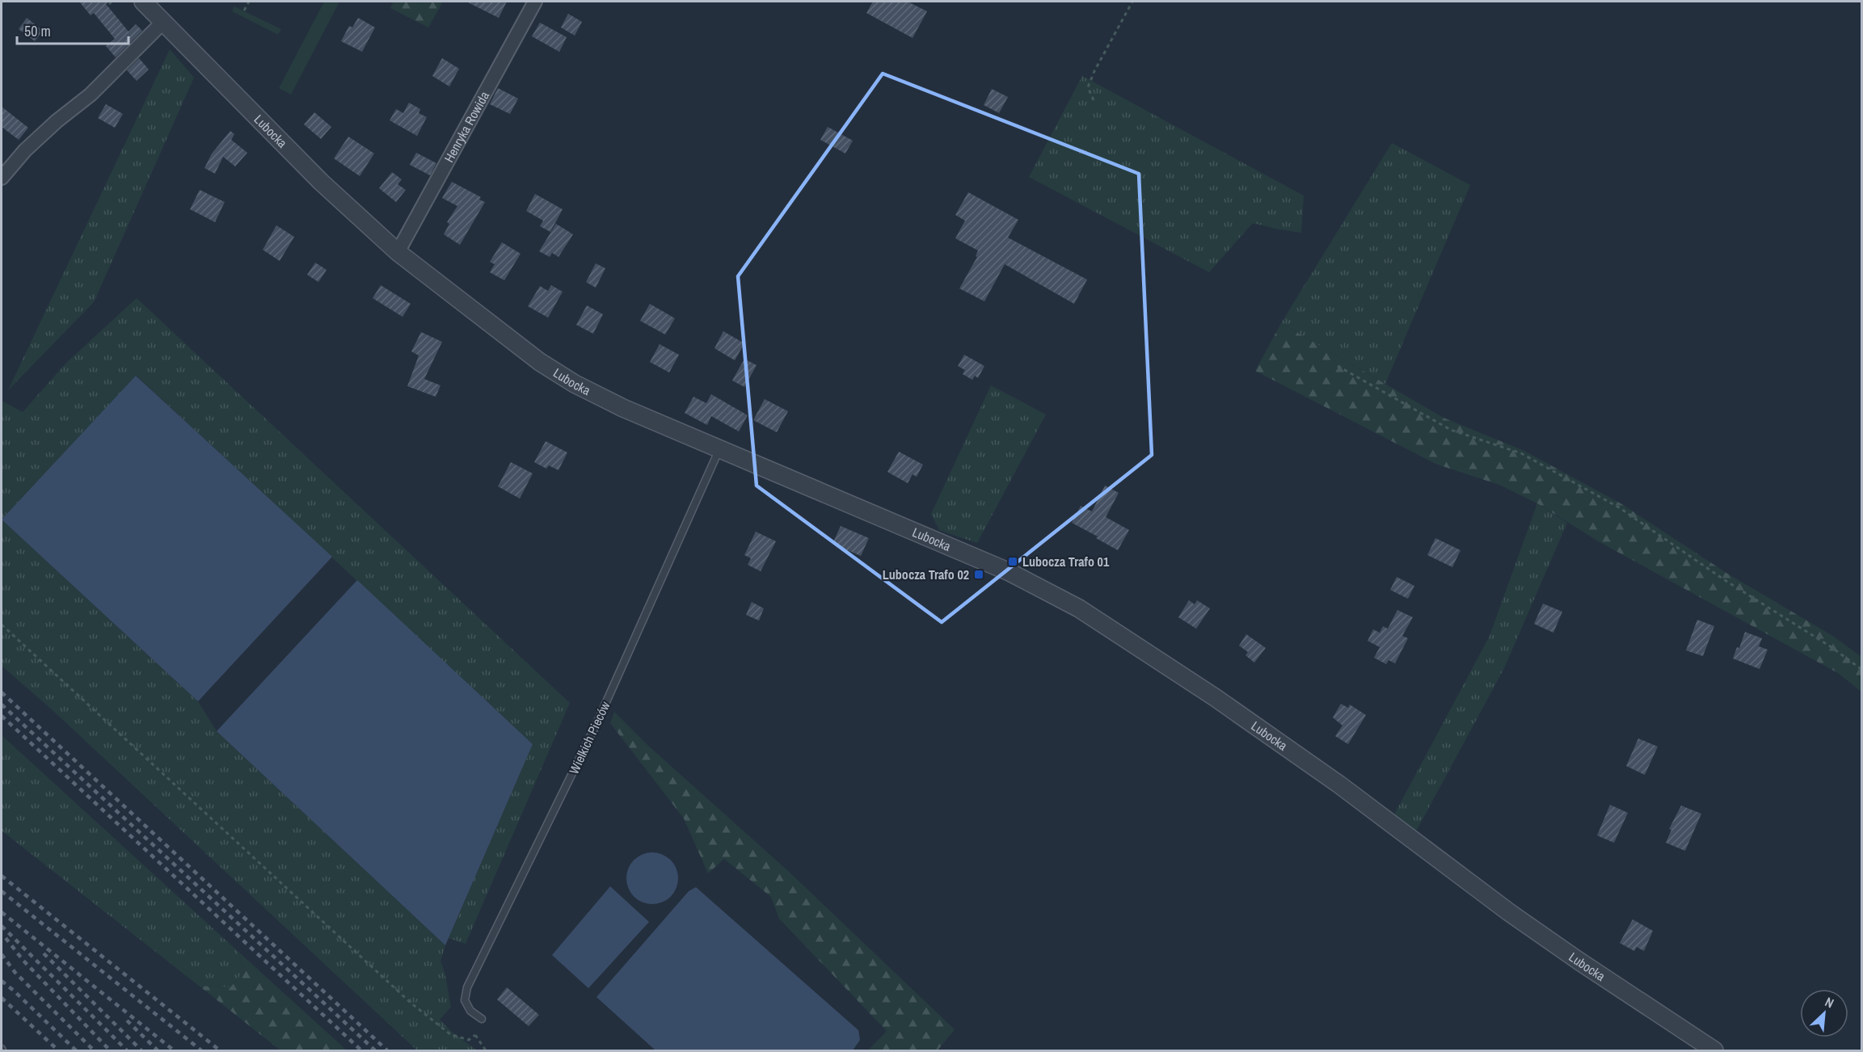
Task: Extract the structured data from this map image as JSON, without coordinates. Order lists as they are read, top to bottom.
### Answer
{
  "streets": {
    "street": ["Henryka Rowida", "Lubocka"],
    "lane": ["Wielkich Pieców"]
  },
  "crossings": [
    ["Henryka Rowida", "Lubocka"],
    ["Lubocka", "Wielkich Pieców"]
  ],
  "places": {
    "transit": ["Lubocza Trafo 01", "Lubocza Trafo 02"]
  },
  "scale_bar": "50 m",
  "north": "top right"
}
